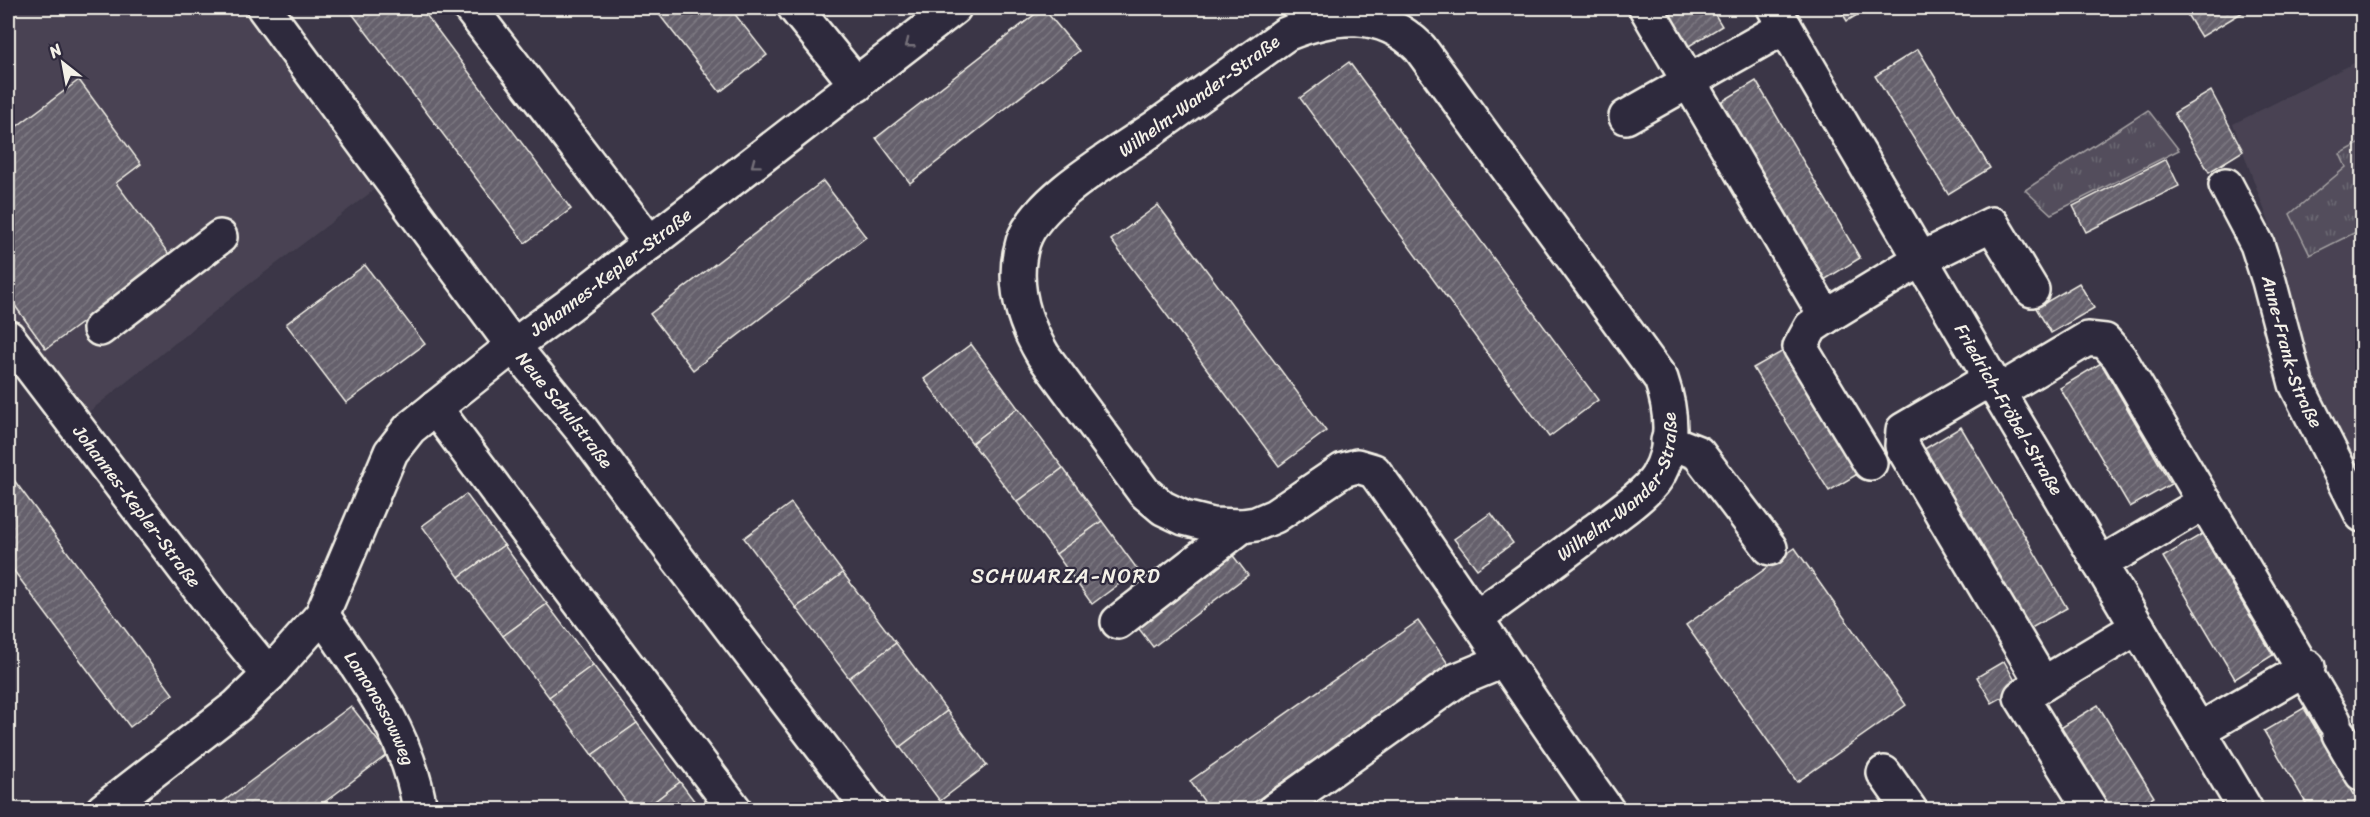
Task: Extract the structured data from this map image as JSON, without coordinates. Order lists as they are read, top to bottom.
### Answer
{
  "streets": {
    "street": [
      "Wilhelm-Wander-Straße",
      "Johannes-Kepler-Straße",
      "Anne-Frank-Straße",
      "Friedrich-Fröbel-Straße",
      "Neue Schulstraße",
      "Lomonossowweg"
    ]
  },
  "crossings": [
    ["Johannes-Kepler-Straße", "Neue Schulstraße"],
    ["Johannes-Kepler-Straße", "Lomonossowweg"]
  ],
  "districts": ["SCHWARZA-NORD"],
  "north": "top left"
}
